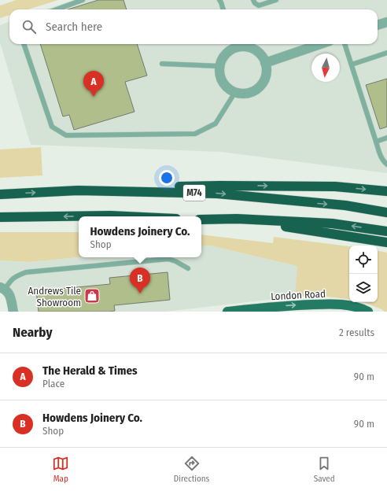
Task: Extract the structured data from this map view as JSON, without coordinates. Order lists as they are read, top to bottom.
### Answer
{
  "streets": {
    "highway": ["M74"],
    "main road": ["London Road"]
  },
  "one_way": ["London Road"],
  "places": {
    "shop": ["Andrews Tile Showroom"]
  },
  "north": "bottom",
  "page": {
    "search": "Search here",
    "pins": ["A", "B"],
    "popup": ["Howdens Joinery Co.", "Shop"],
    "heading": ["Nearby", "2 results"],
    "list": [
      {
        "mark": "A",
        "name": "The Herald & Times",
        "note": "Place",
        "value": "90 m"
      },
      {
        "mark": "B",
        "name": "Howdens Joinery Co.",
        "note": "Shop",
        "value": "90 m"
      }
    ],
    "nav": ["Map", "Directions", "Saved"]
  }
}
